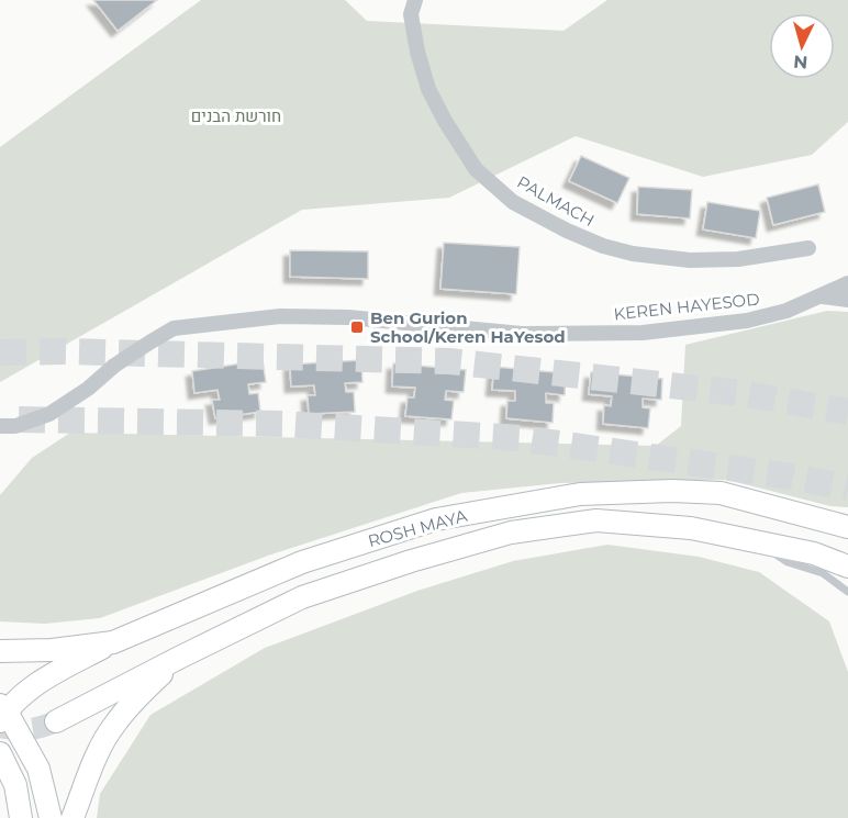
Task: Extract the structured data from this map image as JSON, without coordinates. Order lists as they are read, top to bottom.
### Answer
{
  "streets": {
    "street": ["PALMACH", "KEREN HAYESOD", "ROSH MAYA"]
  },
  "parks": ["חורשת הבנים"],
  "places": {
    "transit": ["Ben Gurion School/Keren HaYesod"]
  },
  "north": "bottom"
}
